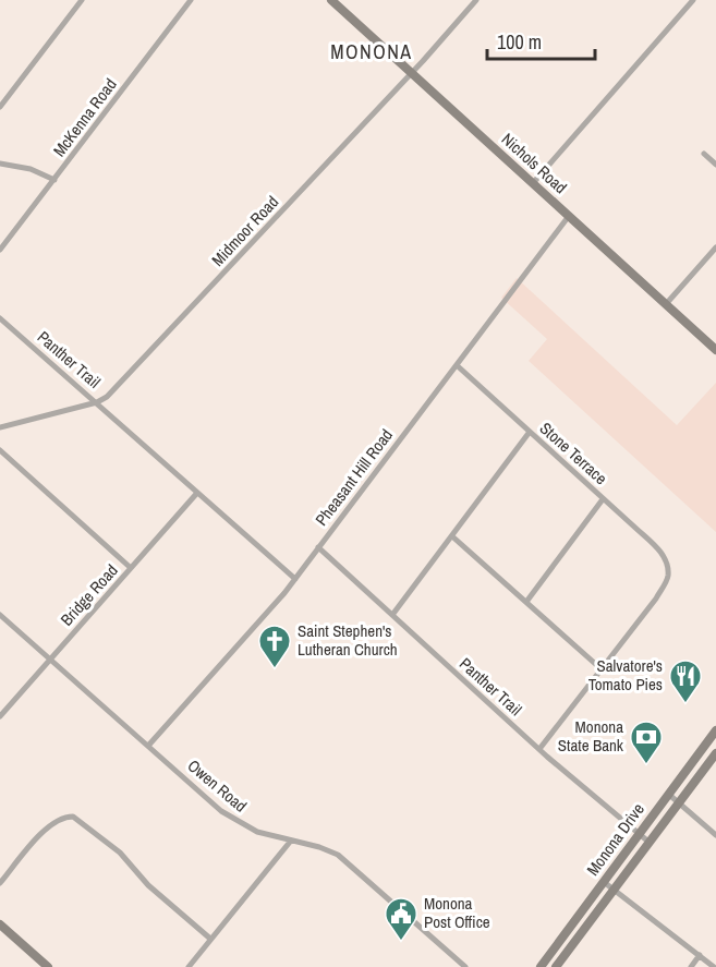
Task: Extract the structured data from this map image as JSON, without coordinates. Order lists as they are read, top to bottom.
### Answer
{
  "streets": {
    "street": [
      "McKenna Road",
      "Nichols Road",
      "Midmoor Road",
      "Panther Trail",
      "Stone Terrace",
      "Pheasant Hill Road",
      "Bridge Road",
      "Owen Road",
      "Monona Drive"
    ]
  },
  "crossings": [
    ["Nichols Road", "Midmoor Road"],
    ["Nichols Road", "Pheasant Hill Road"],
    ["Midmoor Road", "Panther Trail"],
    ["Panther Trail", "Pheasant Hill Road"],
    ["Panther Trail", "Bridge Road"],
    ["Panther Trail", "Monona Drive"],
    ["Stone Terrace", "Pheasant Hill Road"],
    ["Pheasant Hill Road", "Owen Road"],
    ["Bridge Road", "Owen Road"]
  ],
  "districts": ["MONONA"],
  "places": {
    "church": ["Saint Stephen's Lutheran Church"],
    "restaurant": ["Salvatore's Tomato Pies"],
    "bank": ["Monona State Bank"],
    "public building": ["Monona Post Office"]
  },
  "scale_bar": "100 m"
}
